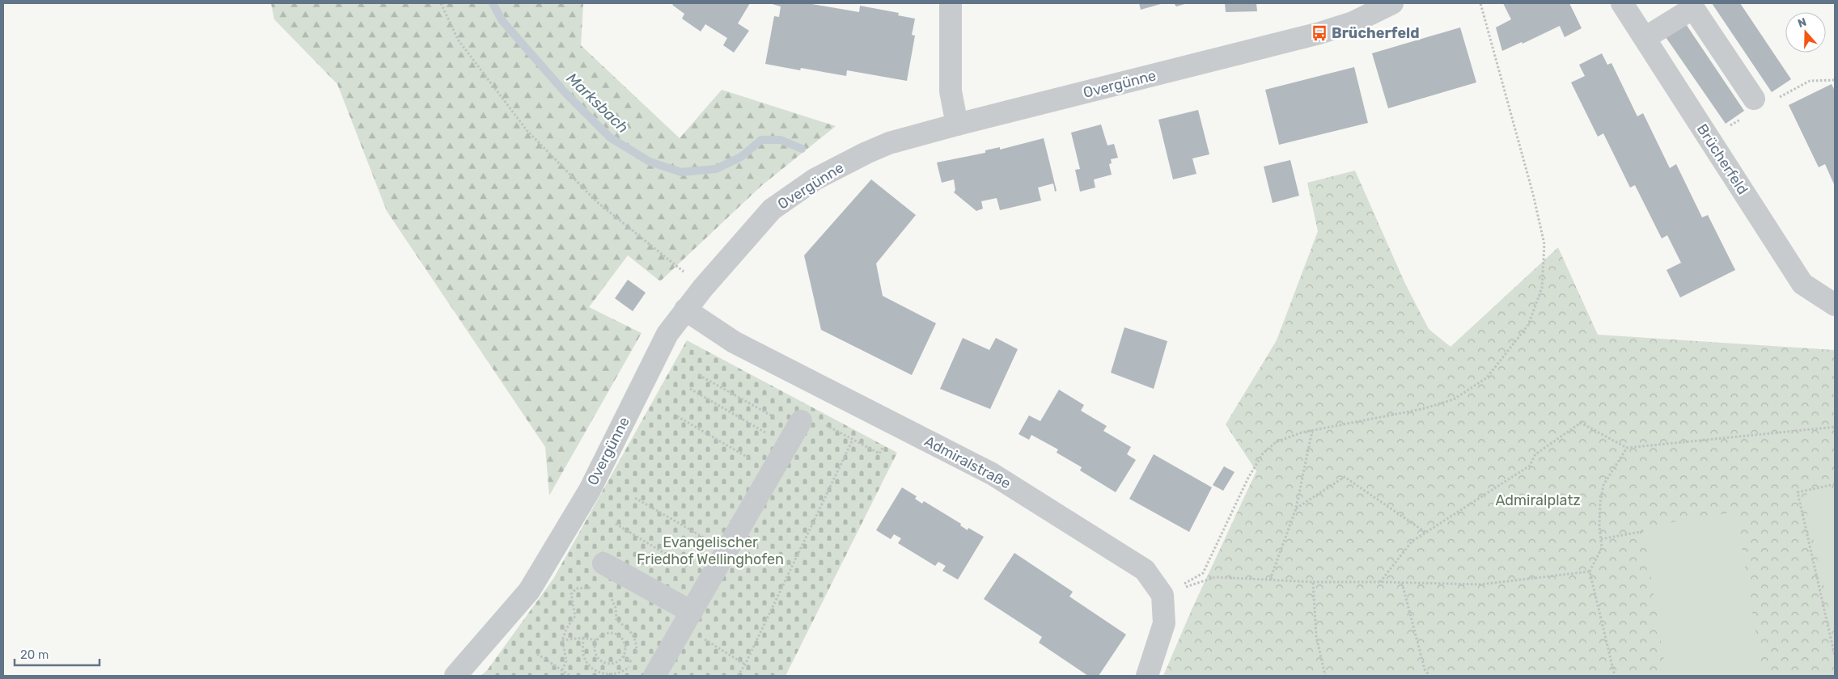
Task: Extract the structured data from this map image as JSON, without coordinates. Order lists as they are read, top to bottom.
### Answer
{
  "streets": {
    "street": ["Overgünne", "Brücherfeld", "Admiralstraße"]
  },
  "crossings": [
    ["Overgünne", "Admiralstraße"]
  ],
  "water": ["Marksbach"],
  "parks": ["Admiralplatz", "Evangelischer Friedhof Wellinghofen"],
  "places": {
    "bus stop": ["Brücherfeld"]
  },
  "scale_bar": "20 m",
  "north": "top"
}
